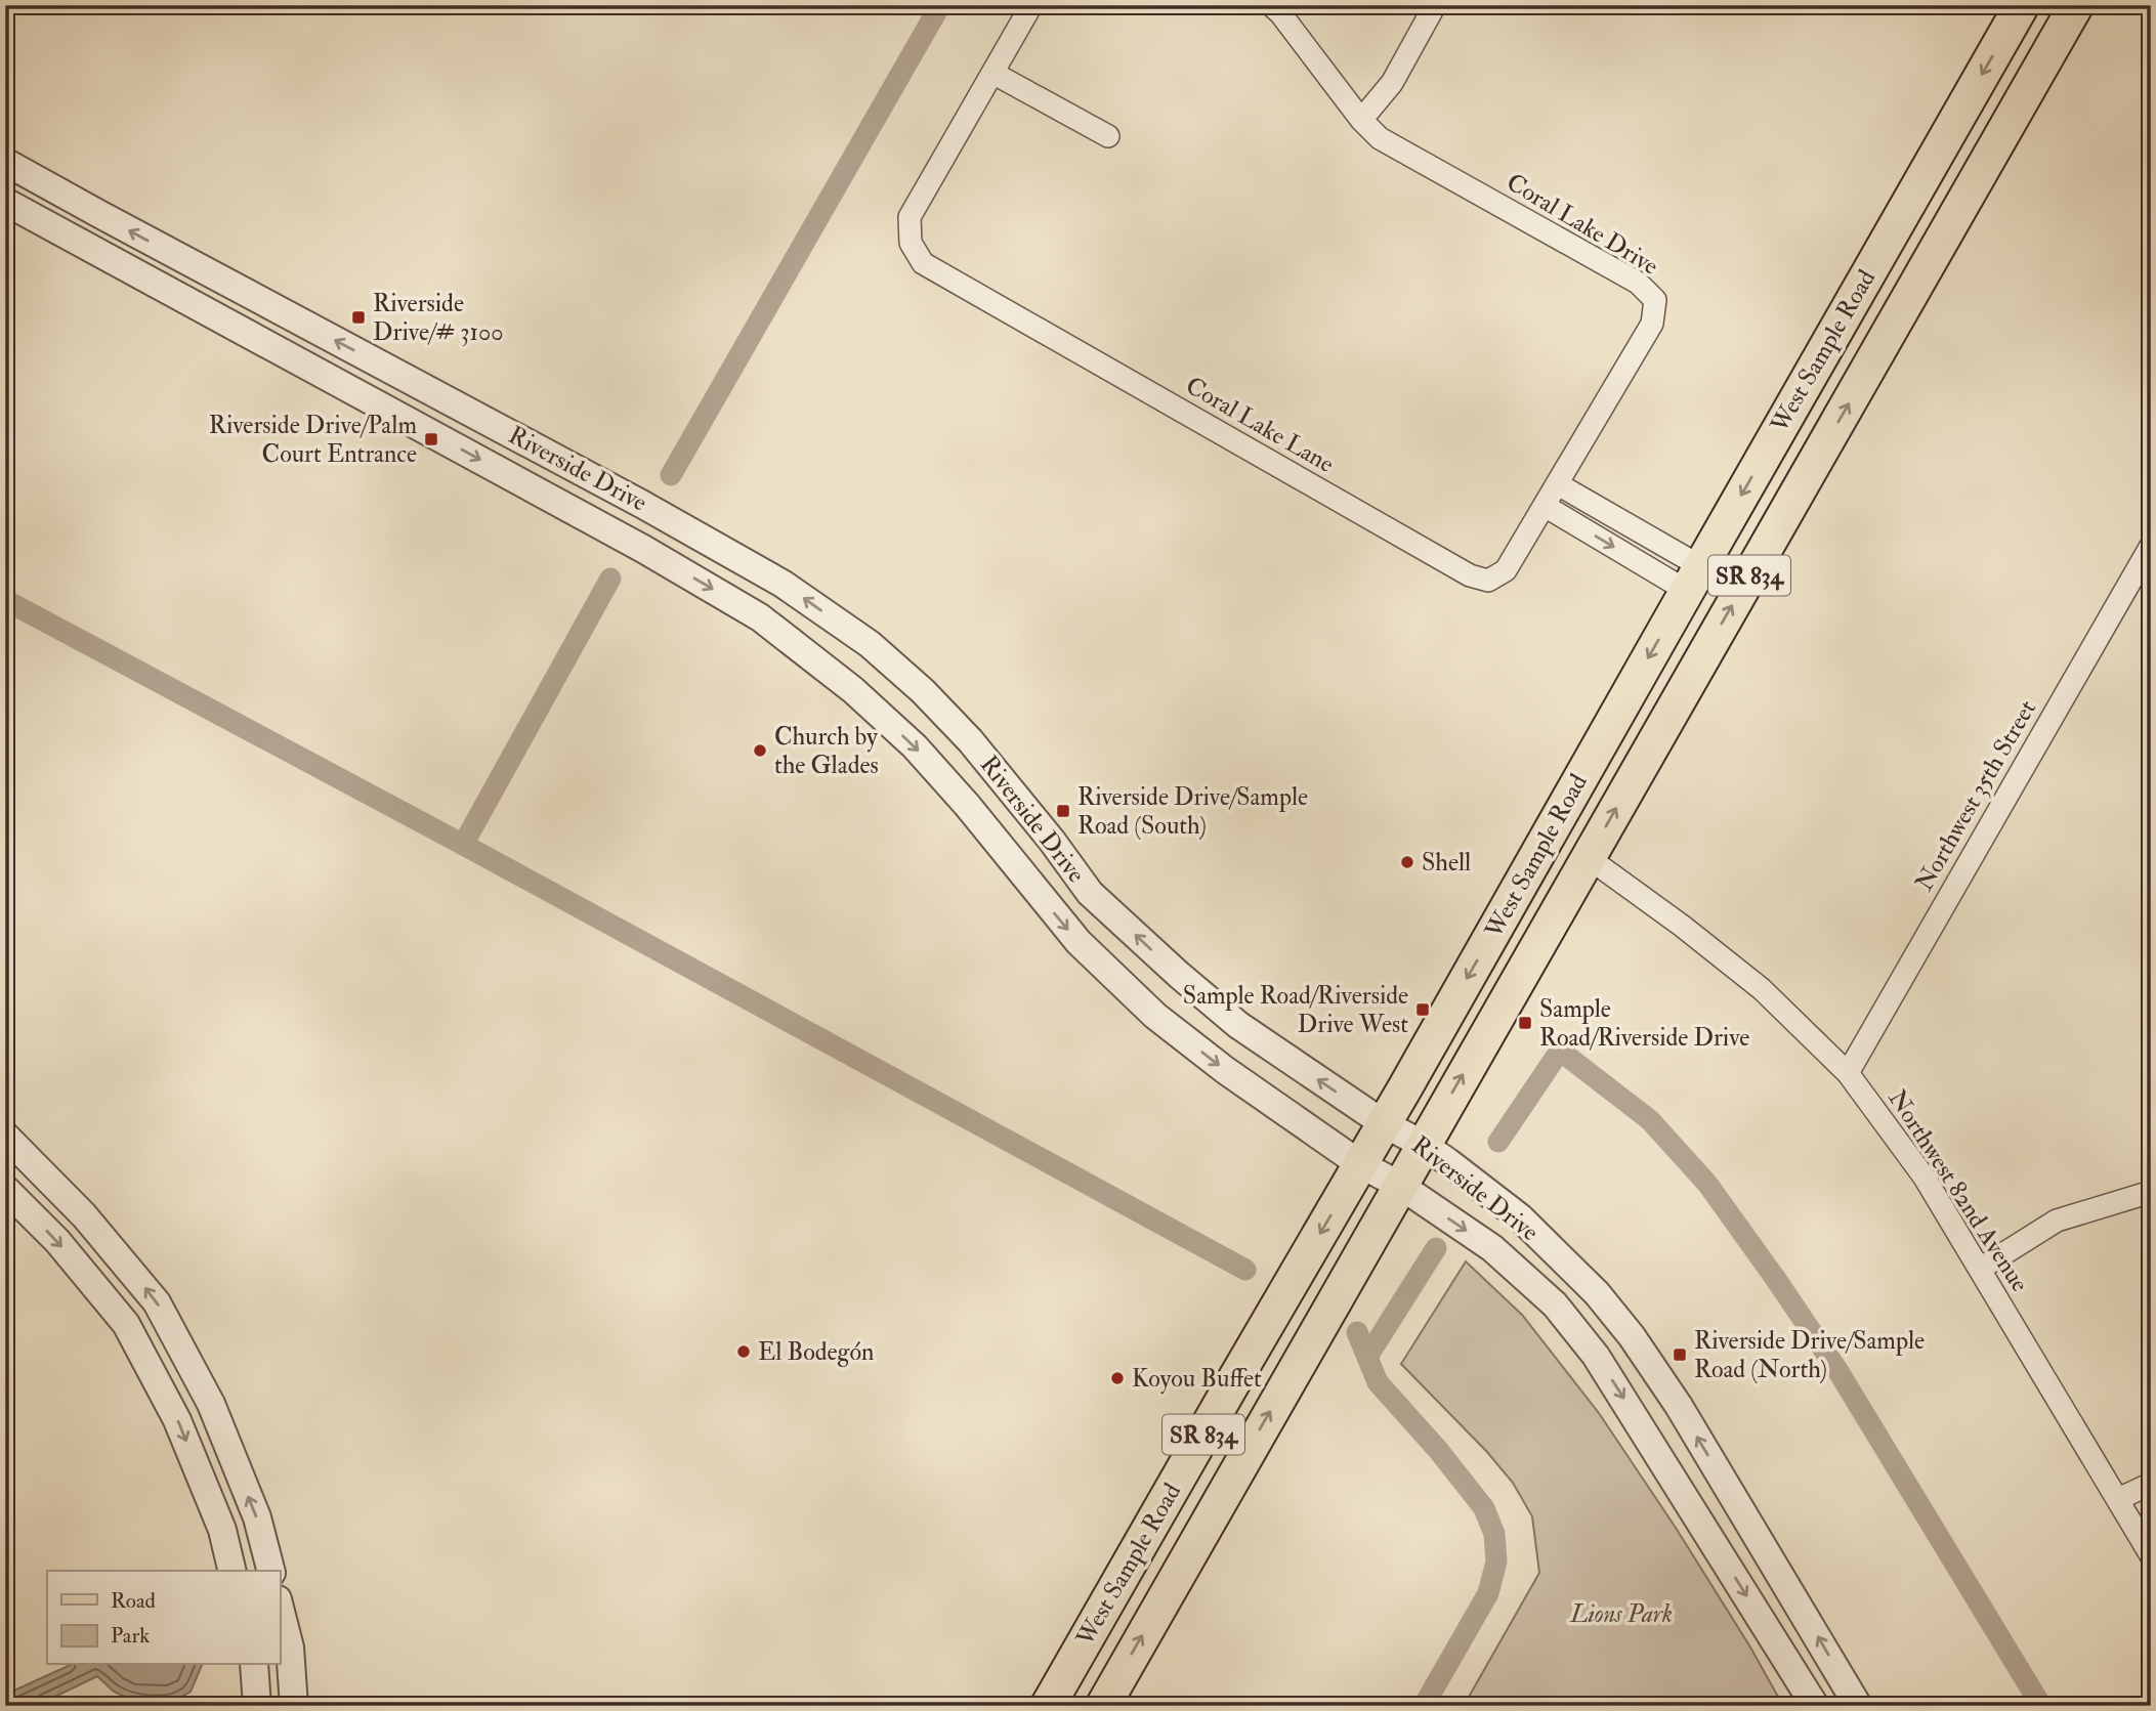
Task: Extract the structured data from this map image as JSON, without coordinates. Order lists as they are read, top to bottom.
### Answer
{
  "streets": {
    "main road": ["West Sample Road", "SR 834"],
    "street": [
      "Coral Lake Drive",
      "Coral Lake Lane",
      "Riverside Drive",
      "Northwest 35th Street",
      "Northwest 82nd Avenue"
    ]
  },
  "crossings": [
    ["Coral Lake Drive", "Coral Lake Lane"],
    ["West Sample Road", "Riverside Drive"],
    ["West Sample Road", "Northwest 82nd Avenue"],
    ["Northwest 35th Street", "Northwest 82nd Avenue"]
  ],
  "parks": ["Lions Park"],
  "places": {
    "transit": [
      "Riverside Drive/# 3100",
      "Riverside Drive/Palm Court Entrance",
      "Riverside Drive/Sample Road (South)",
      "Sample Road/Riverside Drive West",
      "Sample Road/Riverside Drive",
      "Riverside Drive/Sample Road (North)"
    ],
    "other": [
      "Church by the Glades",
      "Shell",
      "El Bodegón",
      "Koyou Buffet"
    ]
  },
  "legend": ["Road", "Park"]
}
